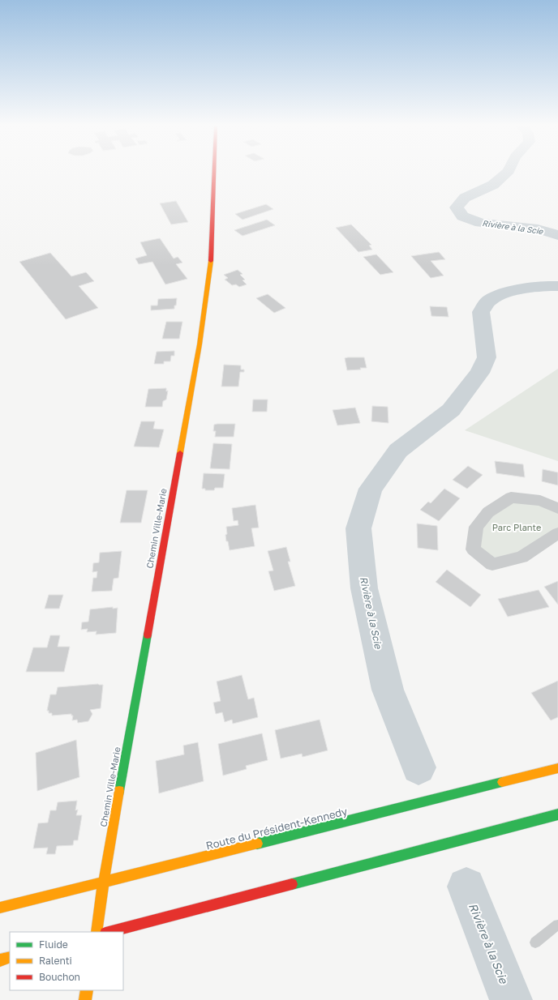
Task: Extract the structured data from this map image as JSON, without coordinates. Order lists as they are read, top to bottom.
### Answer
{
  "streets": {
    "street": ["Chemin Ville-Marie", "Route du Président-Kennedy"]
  },
  "crossings": [
    ["Chemin Ville-Marie", "Route du Président-Kennedy"]
  ],
  "water": ["Rivière à la Scie"],
  "parks": ["Parc Plante"],
  "legend": ["Fluide", "Ralenti", "Bouchon"]
}
